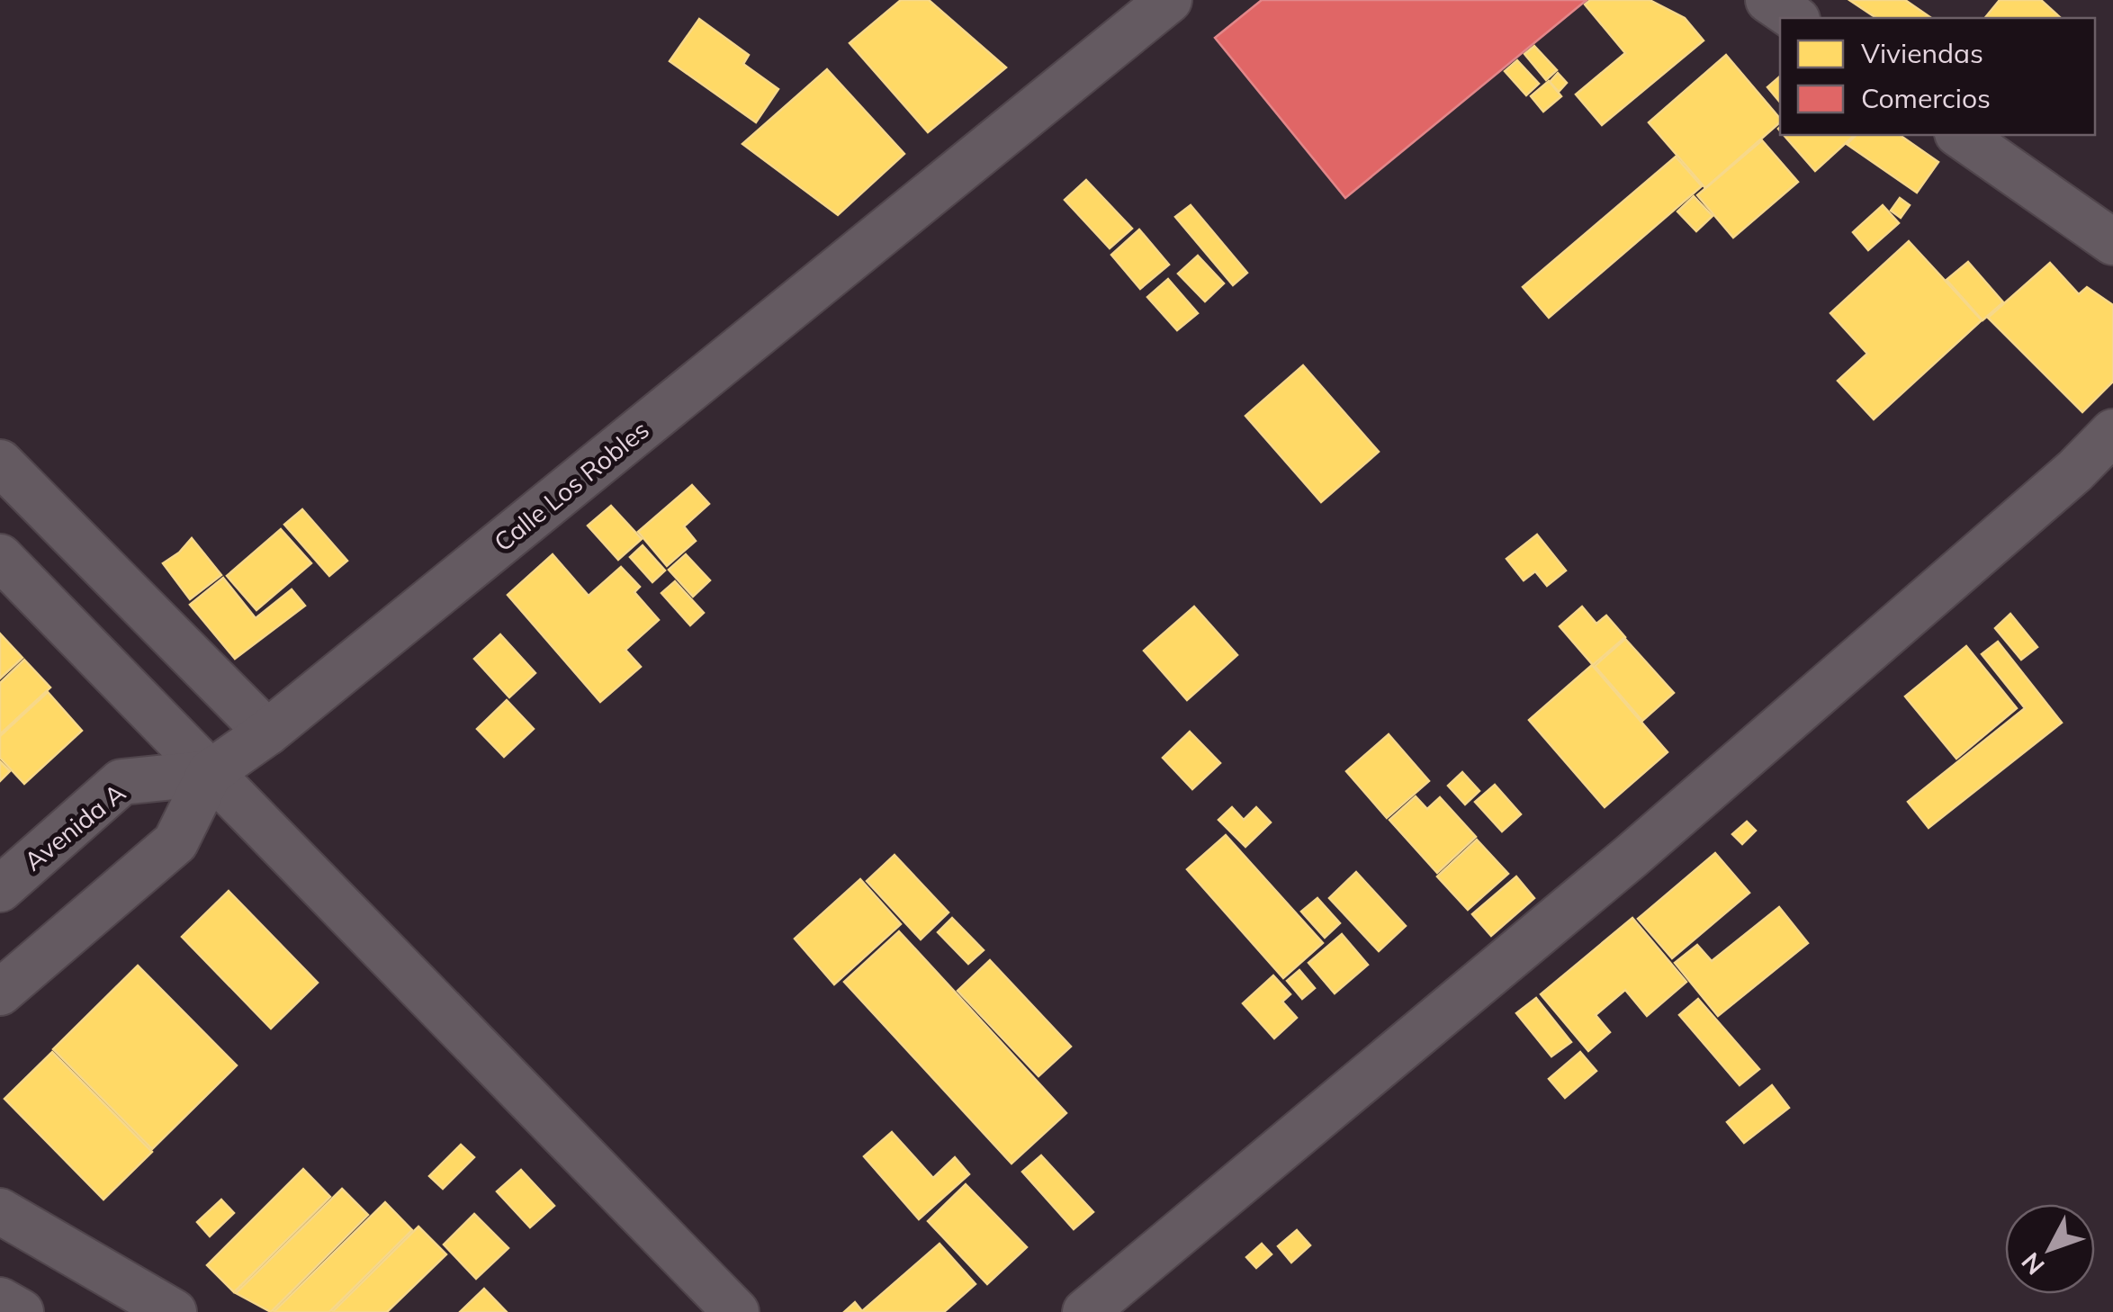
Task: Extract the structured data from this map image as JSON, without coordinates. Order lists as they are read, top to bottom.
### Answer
{
  "streets": {
    "street": ["Calle Los Robles", "Avenida A"]
  },
  "crossings": [
    ["Calle Los Robles", "Avenida A"]
  ],
  "legend": ["Viviendas", "Comercios"],
  "north": "bottom left"
}
